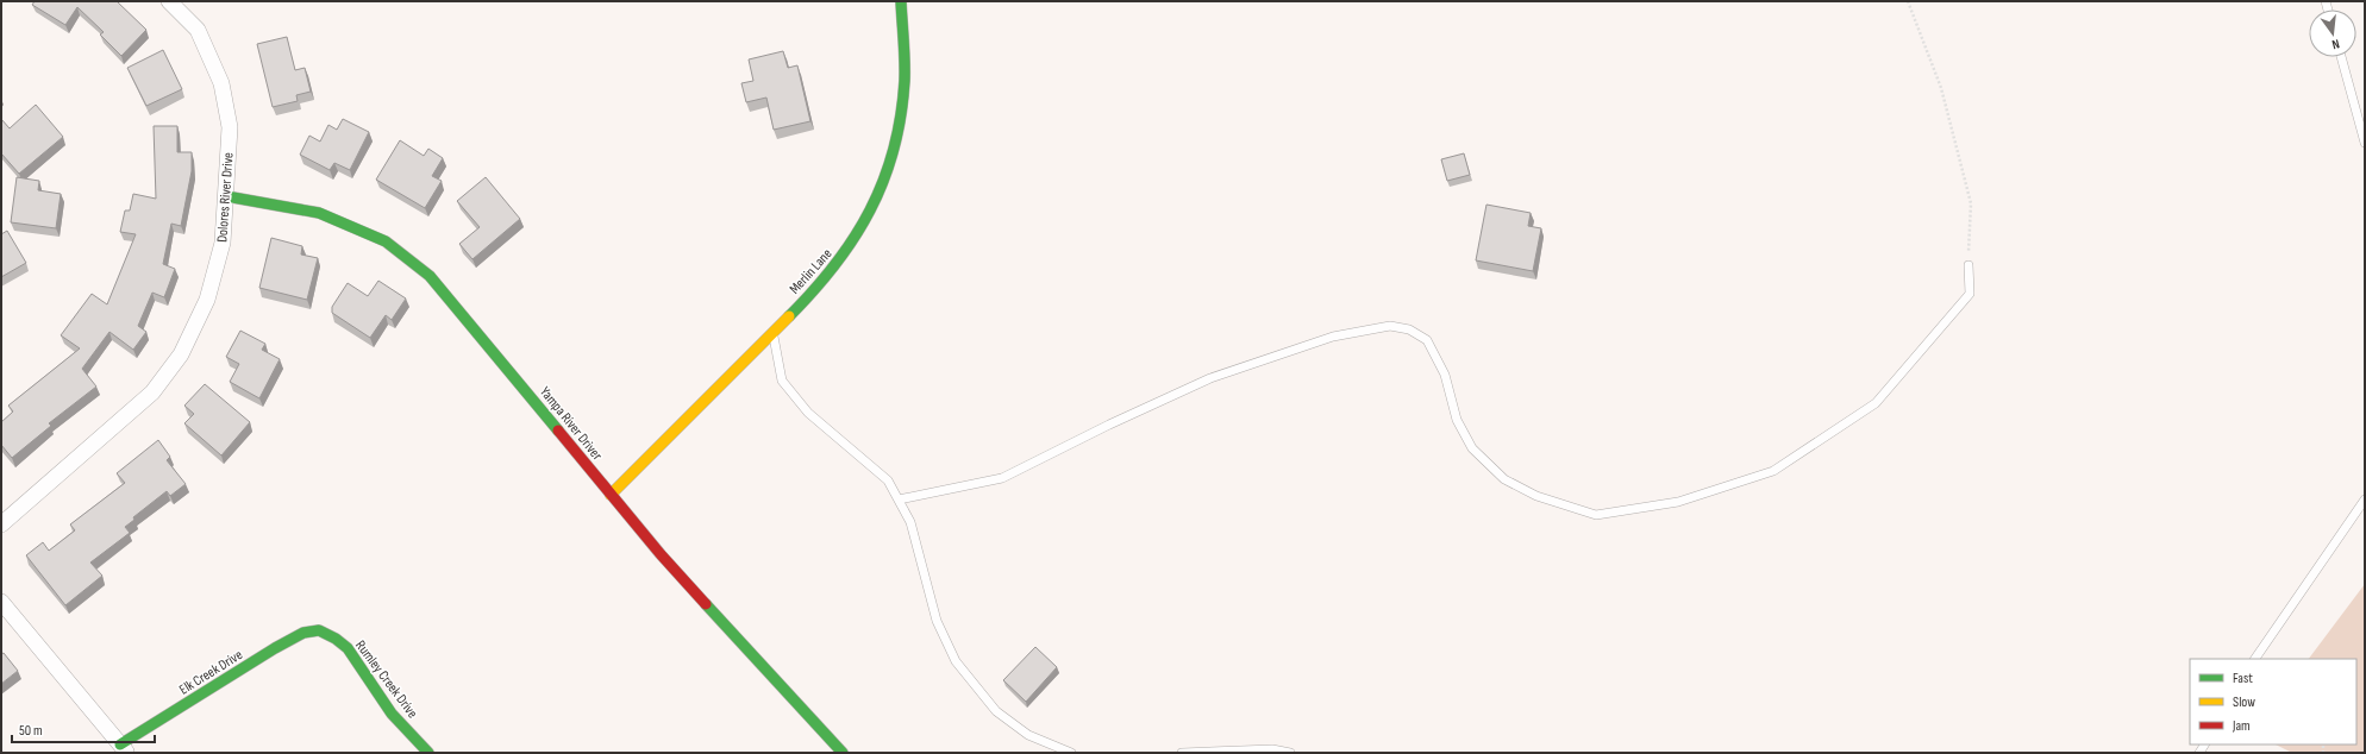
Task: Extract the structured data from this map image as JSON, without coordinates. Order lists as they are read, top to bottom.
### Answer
{
  "streets": {
    "street": [
      "Dolores River Drive",
      "Merlin Lane",
      "Yampa River Driver",
      "Elk Creek Drive",
      "Rumley Creek Drive"
    ]
  },
  "crossings": [
    ["Dolores River Drive", "Yampa River Driver"],
    ["Merlin Lane", "Yampa River Driver"],
    ["Elk Creek Drive", "Rumley Creek Drive"]
  ],
  "legend": ["Fast", "Slow", "Jam"],
  "scale_bar": "50 m",
  "north": "bottom"
}
